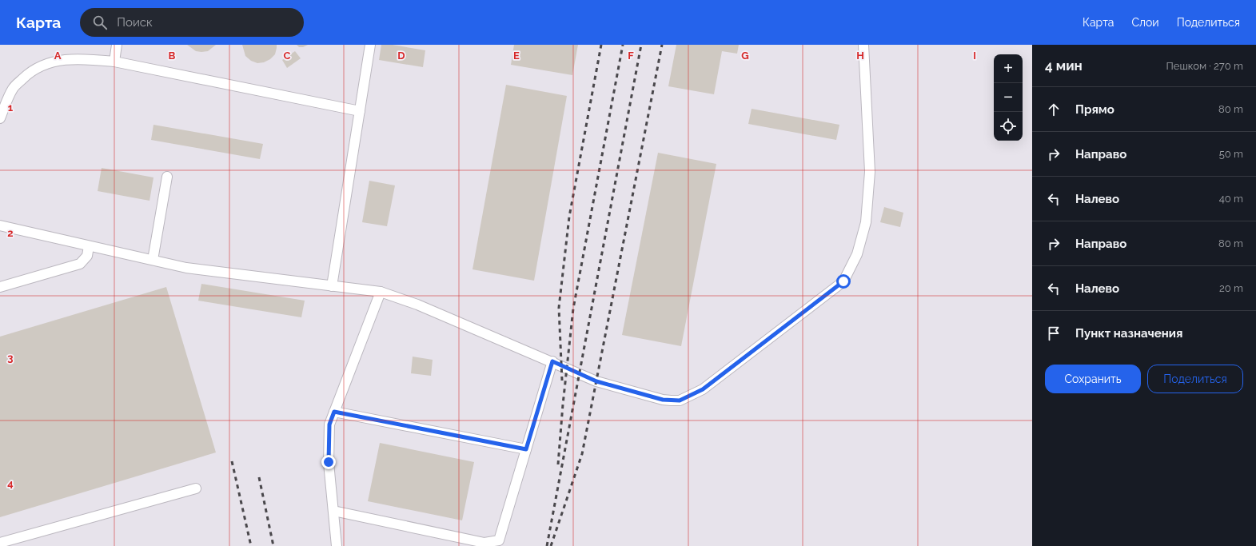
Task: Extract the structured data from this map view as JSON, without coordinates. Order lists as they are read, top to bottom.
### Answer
{
  "page": {
    "header": "Карта",
    "search": "Поиск",
    "nav": ["Карта", "Слои", "Поделиться"],
    "heading": ["4 мин", "Пешком · 270 m"],
    "map_buttons": ["+", "−"],
    "list": [
      ["Прямо", "80 m"],
      ["Направо", "50 m"],
      ["Налево", "40 m"],
      ["Направо", "80 m"],
      ["Налево", "20 m"],
      "Пункт назначения"
    ],
    "buttons": ["Сохранить", "Поделиться"]
  },
  "grid": {
    "columns": [
      "A",
      "B",
      "C",
      "D",
      "E",
      "F",
      "G",
      "H",
      "I"
    ],
    "rows": [
      "1",
      "2",
      "3",
      "4"
    ]
  }
}
